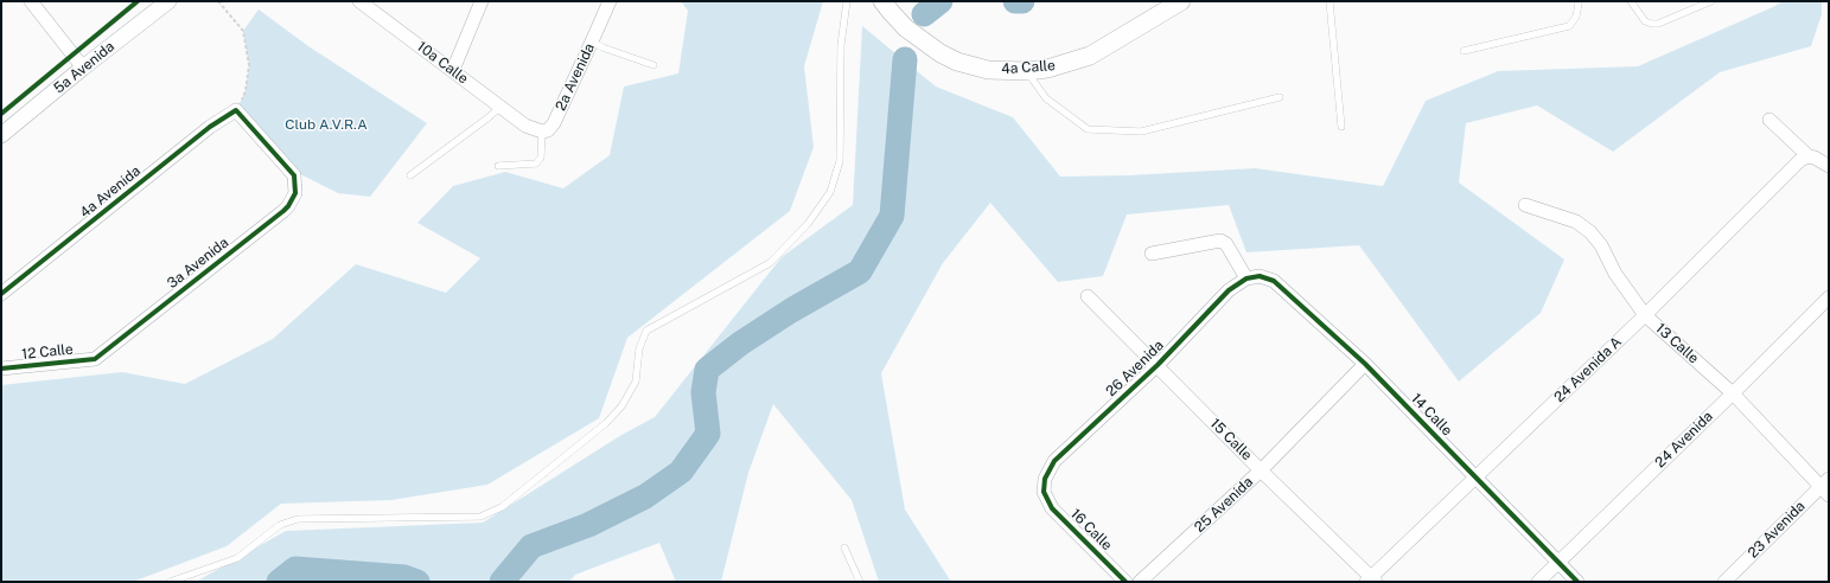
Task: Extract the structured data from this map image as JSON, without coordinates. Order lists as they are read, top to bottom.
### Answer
{
  "streets": {
    "main road": ["4a Calle"],
    "street": [
      "10a Calle",
      "5a Avenida",
      "2a Avenida",
      "4a Avenida",
      "3a Avenida",
      "13 Calle",
      "12 Calle",
      "26 Avenida",
      "24 Avenida A",
      "14 Calle",
      "15 Calle",
      "24 Avenida",
      "25 Avenida",
      "16 Calle",
      "23 Avenida"
    ]
  },
  "crossings": [
    ["10a Calle", "2a Avenida"],
    ["4a Avenida", "3a Avenida"],
    ["3a Avenida", "12 Calle"],
    ["13 Calle", "24 Avenida A"],
    ["13 Calle", "24 Avenida"],
    ["13 Calle", "23 Avenida"],
    ["26 Avenida", "14 Calle"],
    ["26 Avenida", "15 Calle"],
    ["26 Avenida", "16 Calle"],
    ["24 Avenida A", "14 Calle"],
    ["24 Avenida A", "15 Calle"],
    ["14 Calle", "24 Avenida"],
    ["14 Calle", "25 Avenida"],
    ["15 Calle", "25 Avenida"]
  ],
  "parks": ["Club A.V.R.A"]
}
